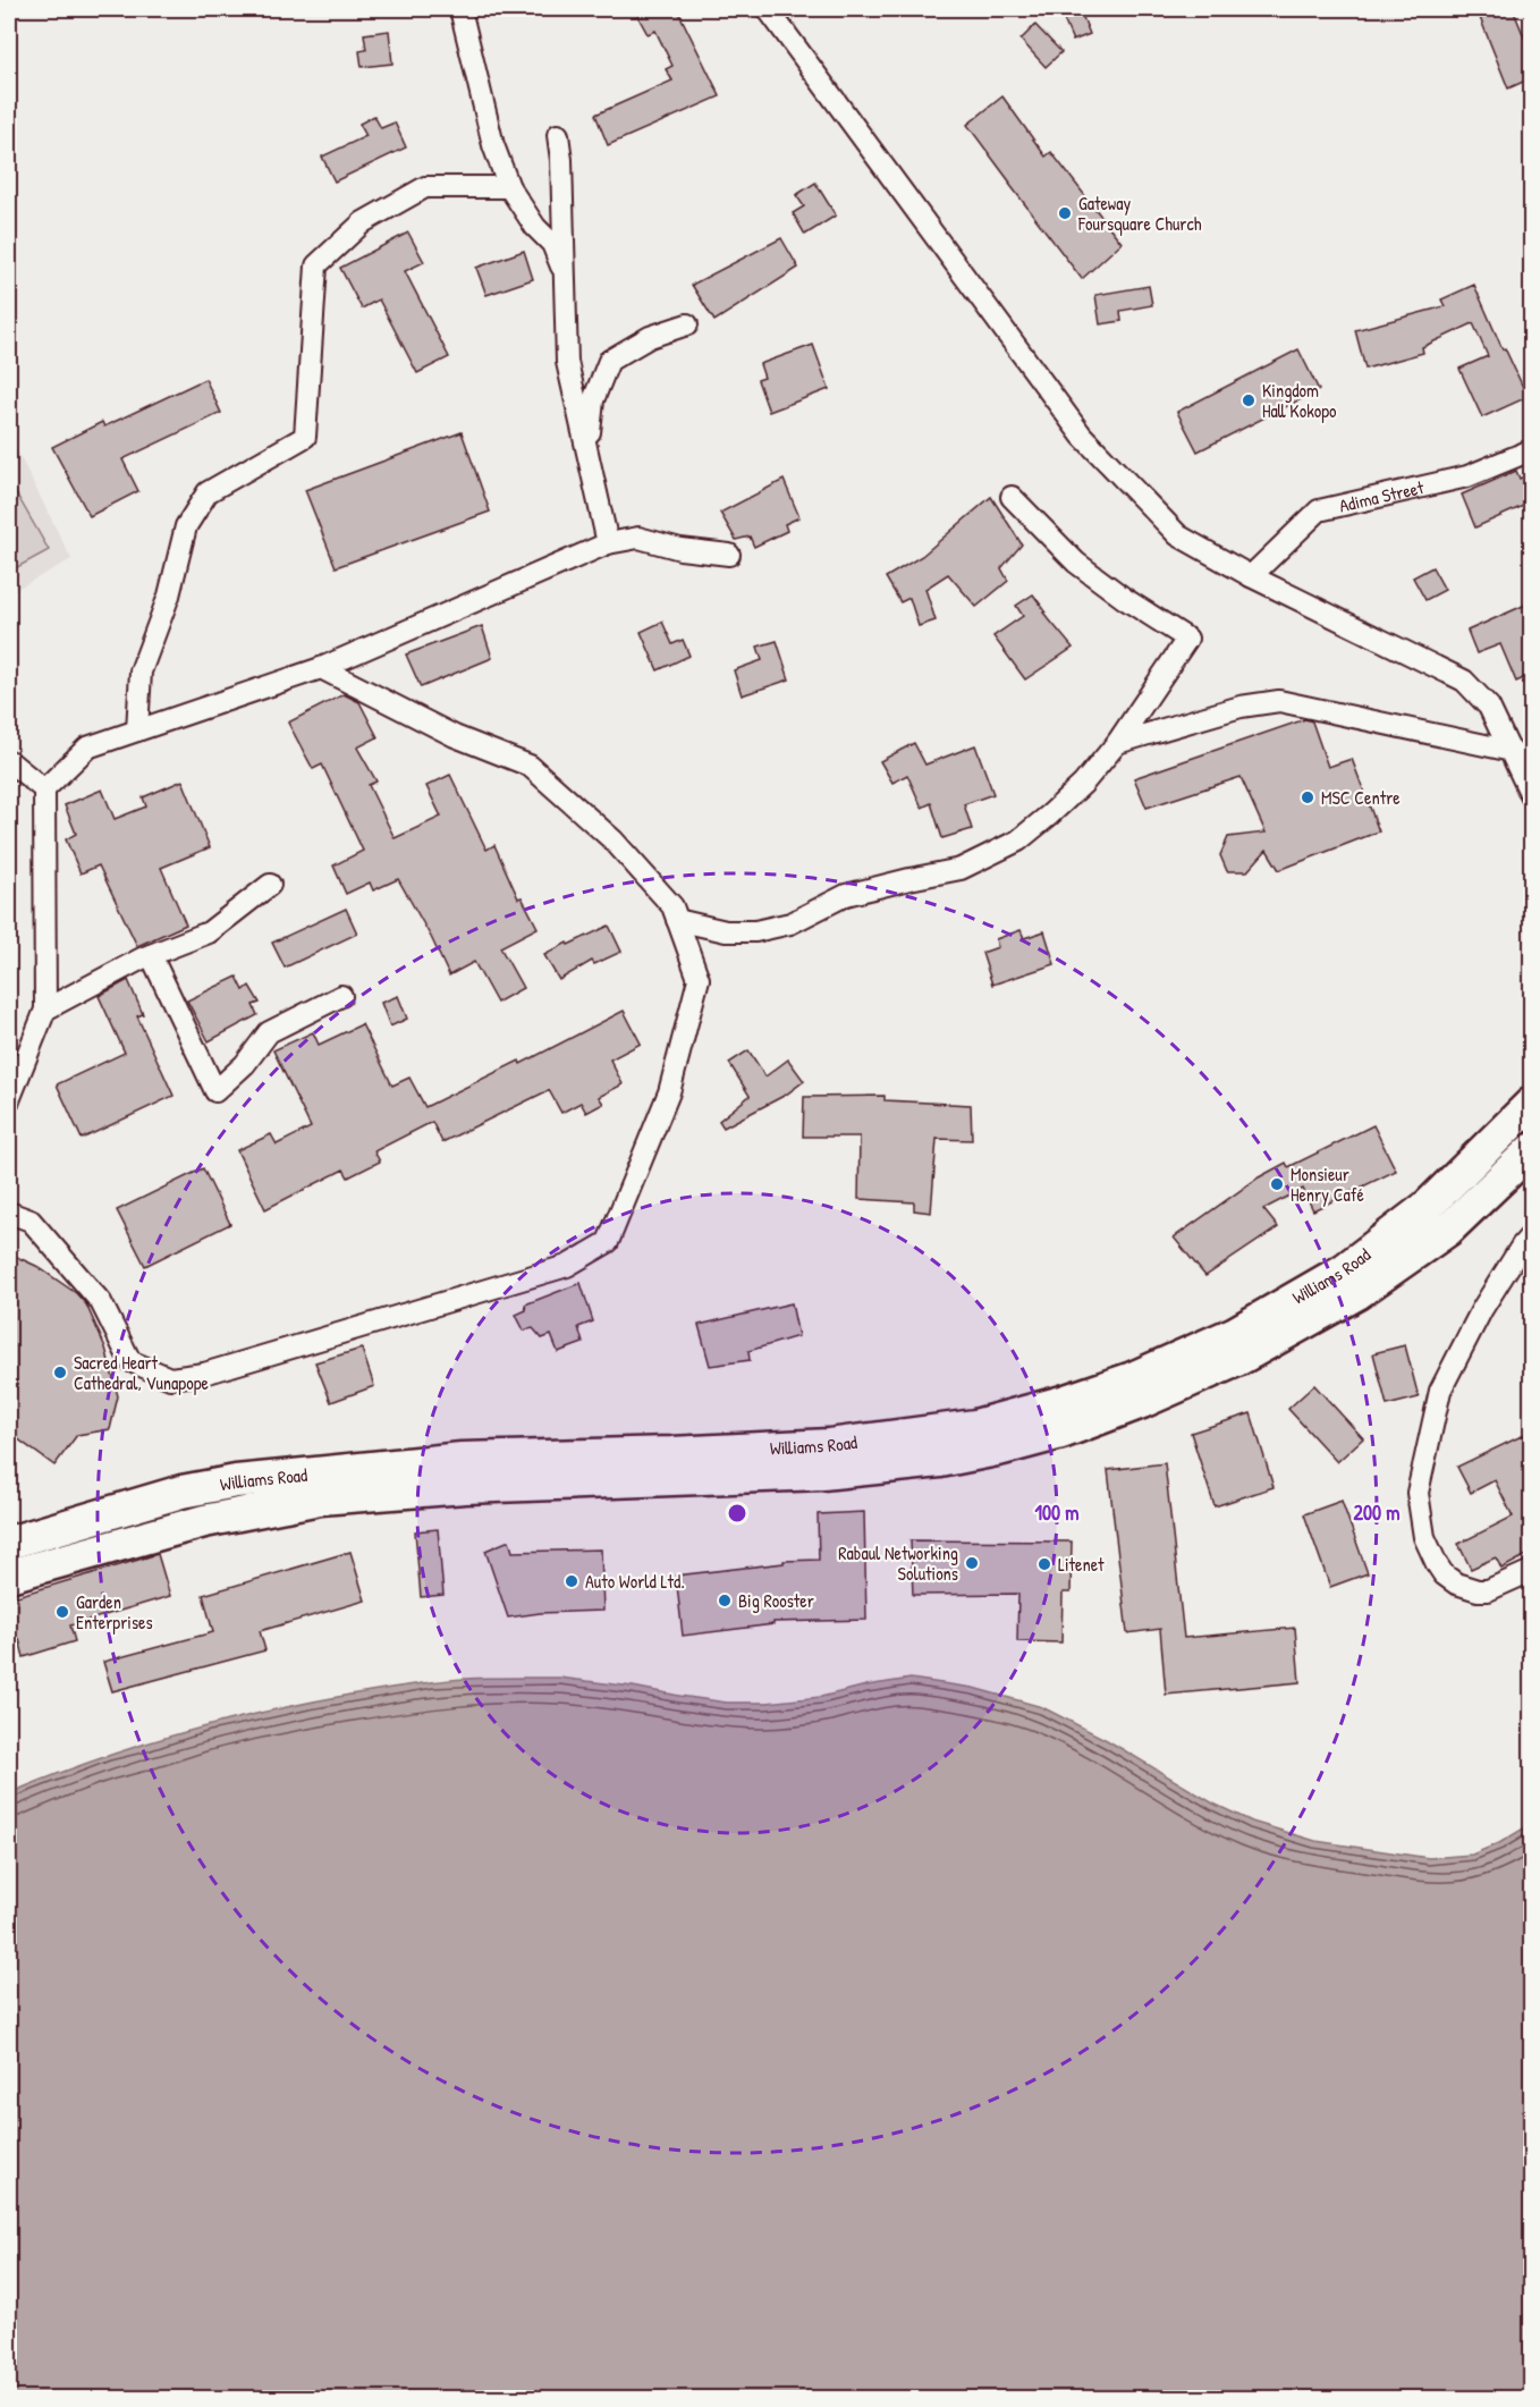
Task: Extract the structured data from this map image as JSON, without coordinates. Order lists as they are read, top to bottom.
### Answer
{
  "streets": {
    "main road": ["Williams Road"],
    "street": ["Adima Street"]
  },
  "places": [
    "Gateway Foursquare Church",
    "Kingdom Hall Kokopo",
    "MSC Centre",
    "Monsieur Henry Café",
    "Sacred Heart Cathedral, Vunapope",
    "Rabaul Networking Solutions",
    "Litenet",
    "Auto World Ltd.",
    "Big Rooster",
    "Garden Enterprises"
  ],
  "rings": ["100 m", "200 m"]
}
